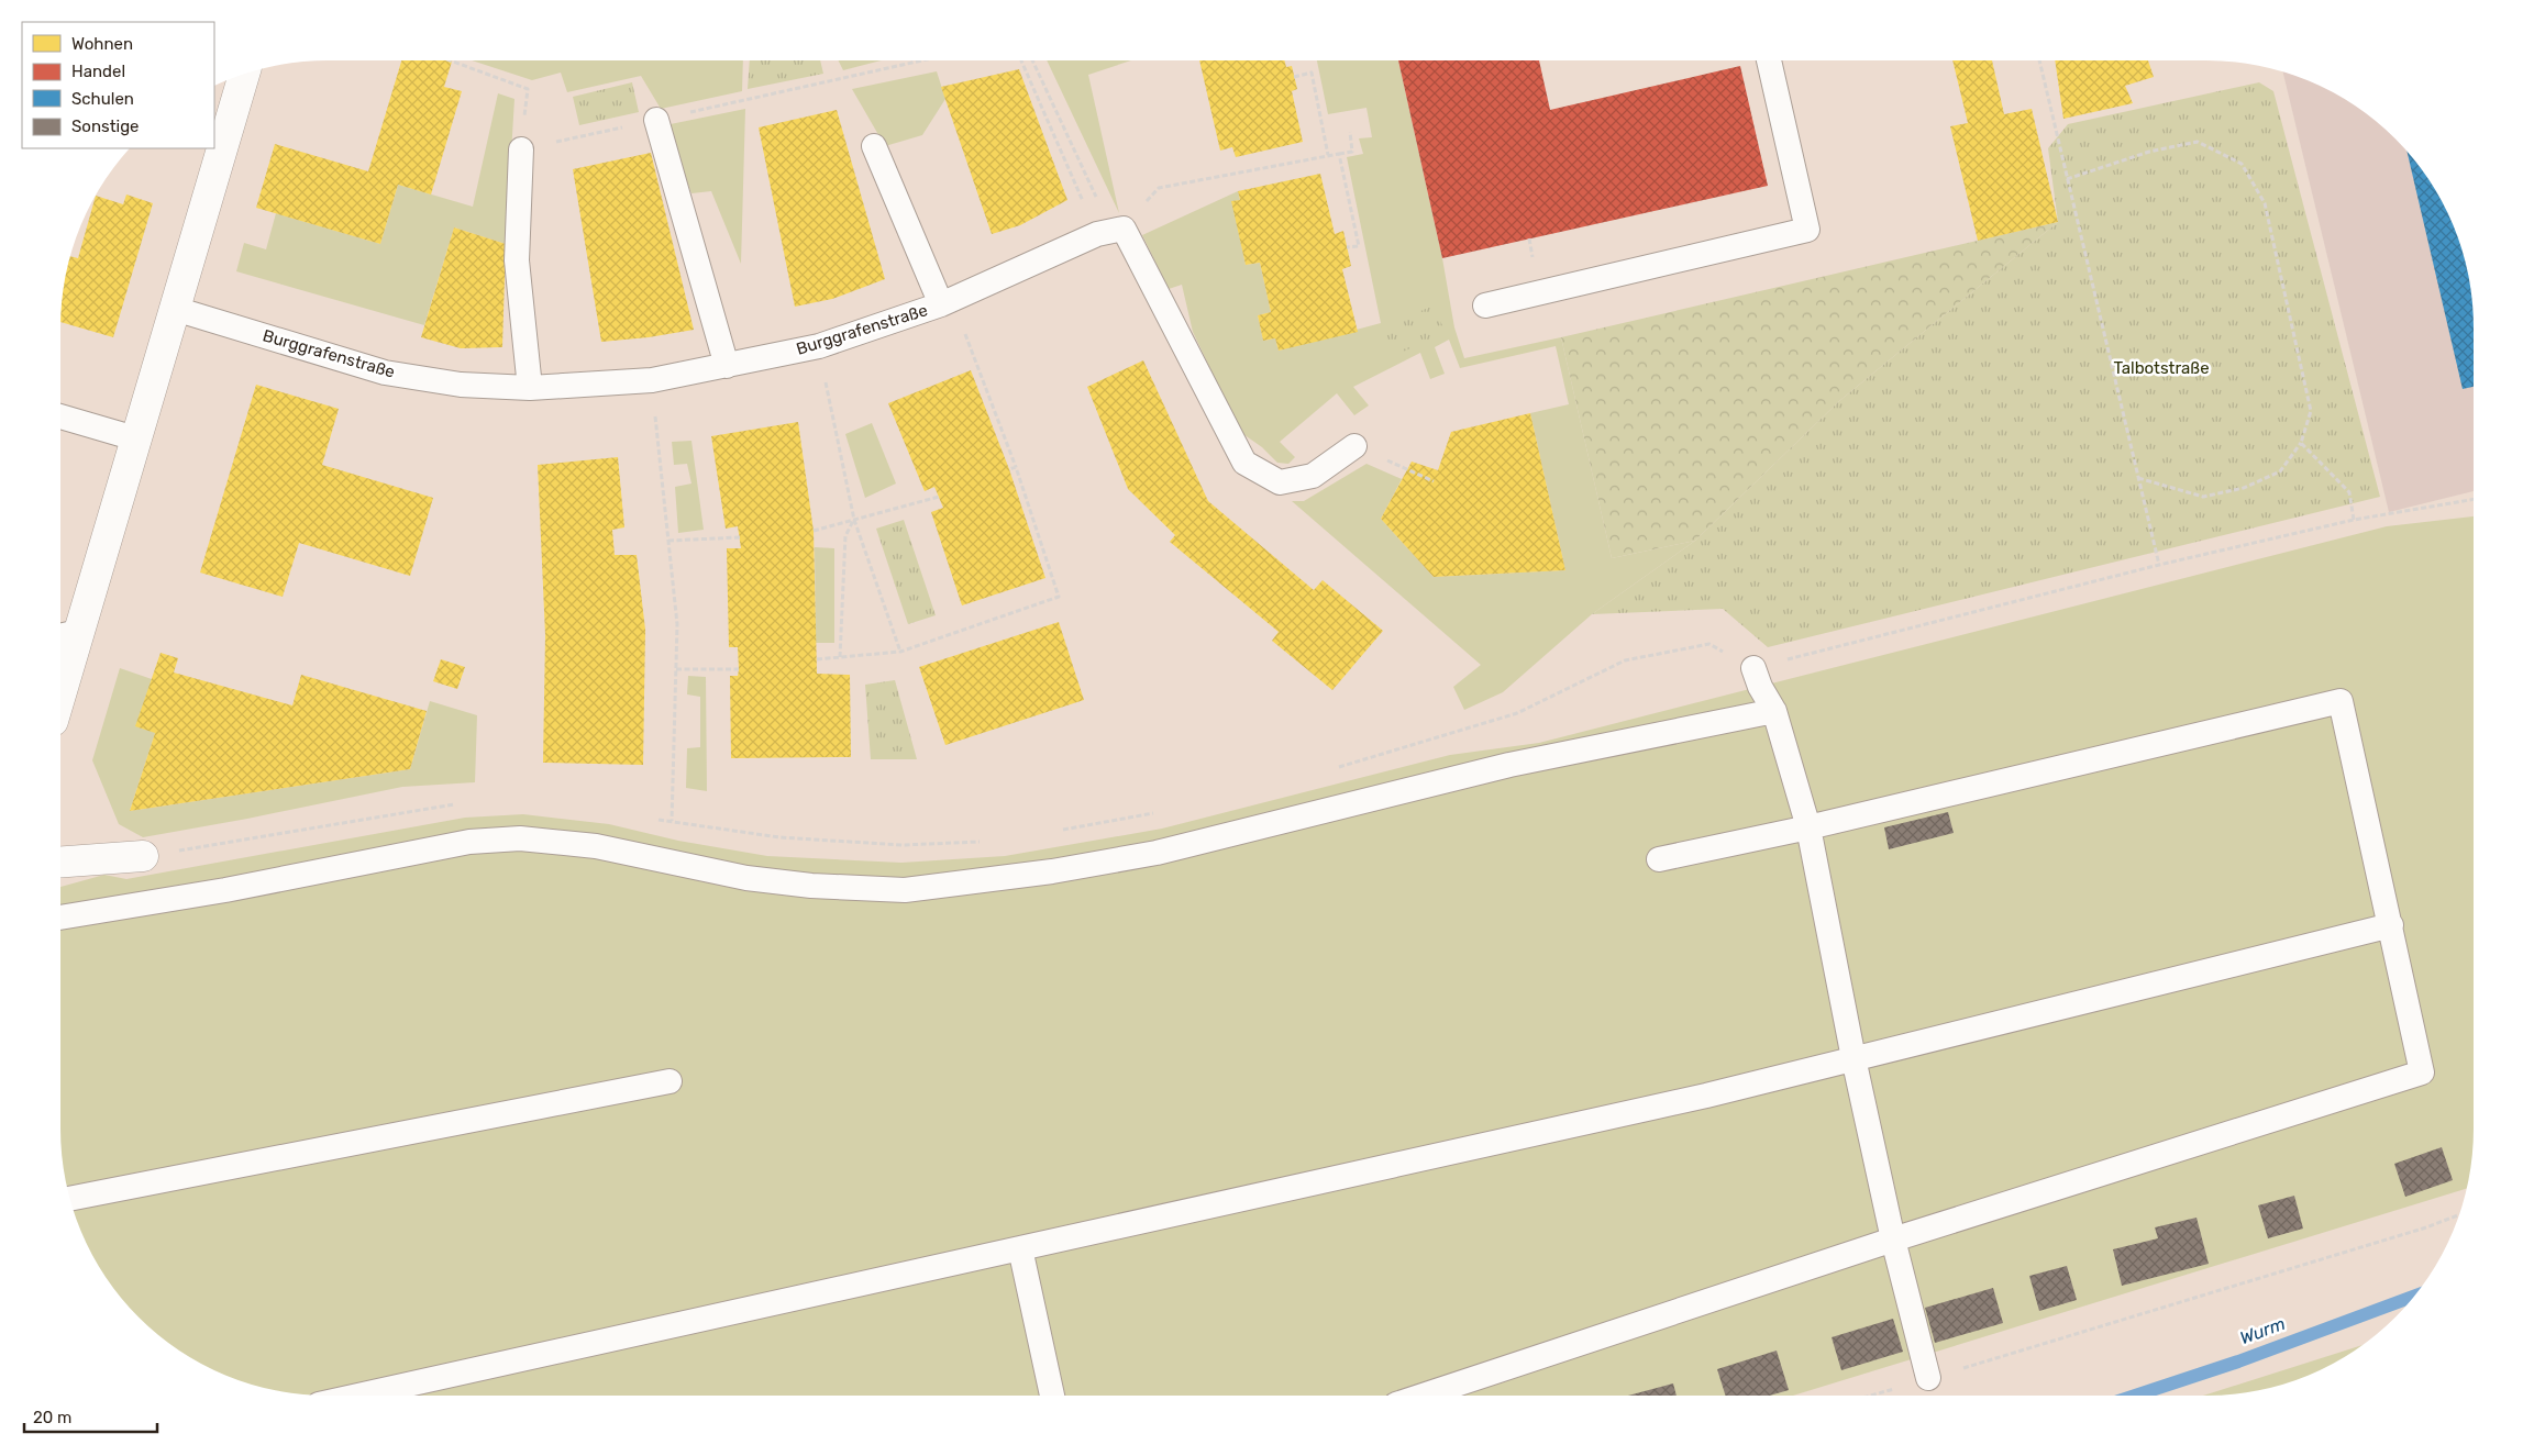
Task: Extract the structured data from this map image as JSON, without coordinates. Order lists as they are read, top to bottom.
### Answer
{
  "streets": {
    "lane": ["Burggrafenstraße"]
  },
  "water": ["Wurm"],
  "parks": ["Talbotstraße"],
  "legend": [
    "Wohnen",
    "Handel",
    "Schulen",
    "Sonstige"
  ],
  "scale_bar": "20 m"
}
